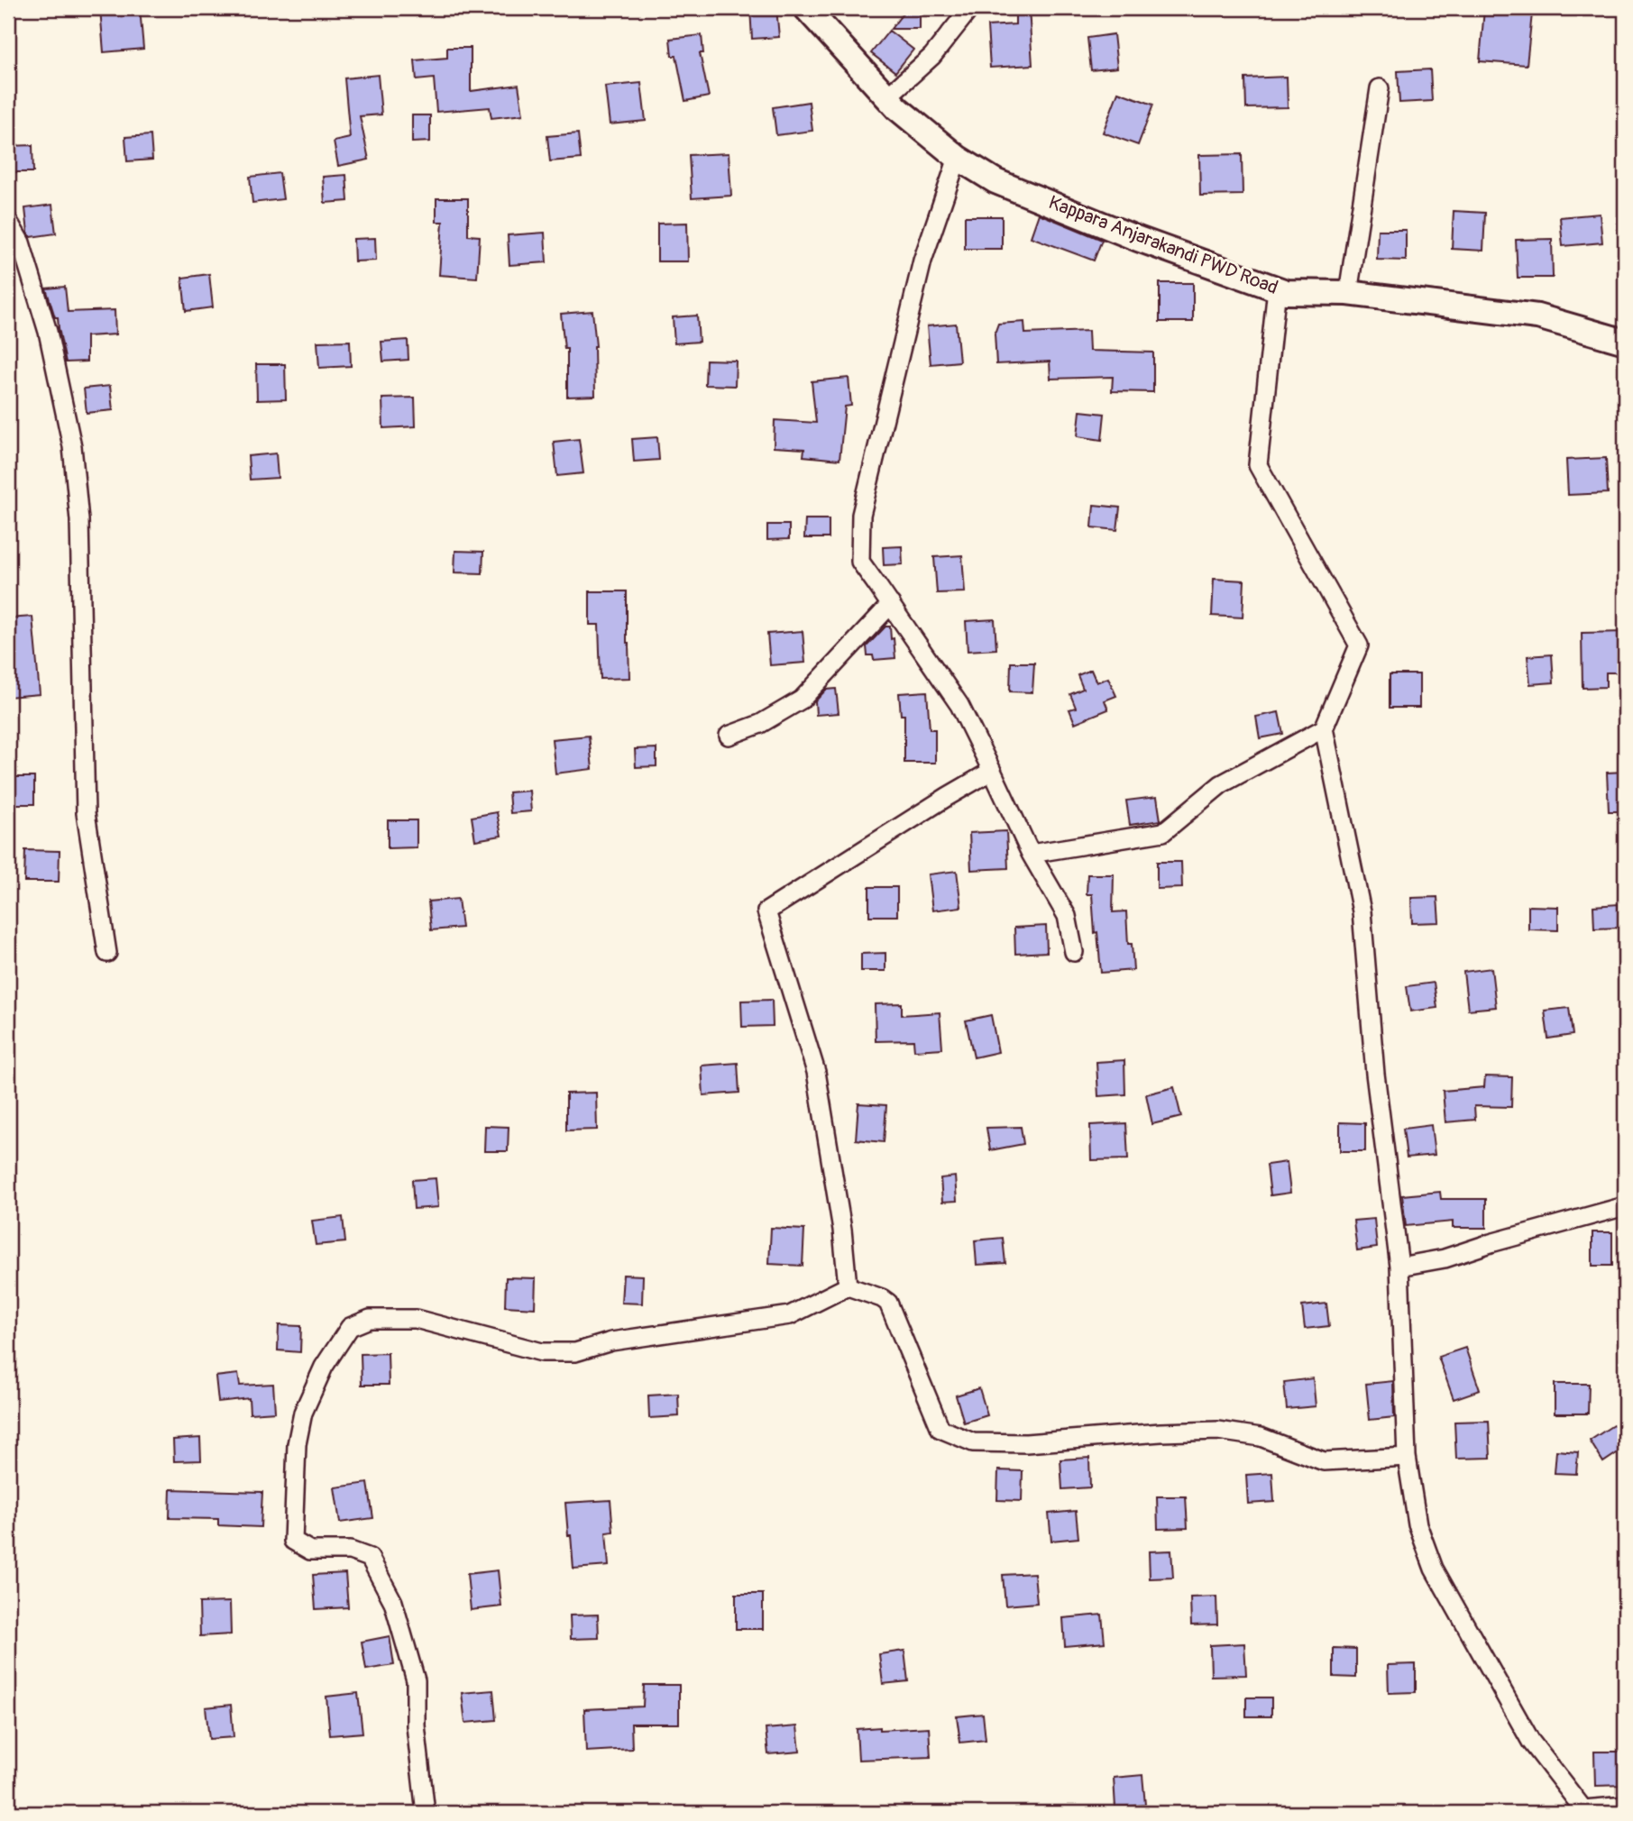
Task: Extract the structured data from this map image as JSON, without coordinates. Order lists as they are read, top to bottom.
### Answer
{
  "streets": {
    "main road": ["Kappara Anjarakandi PWD Road"]
  }
}
